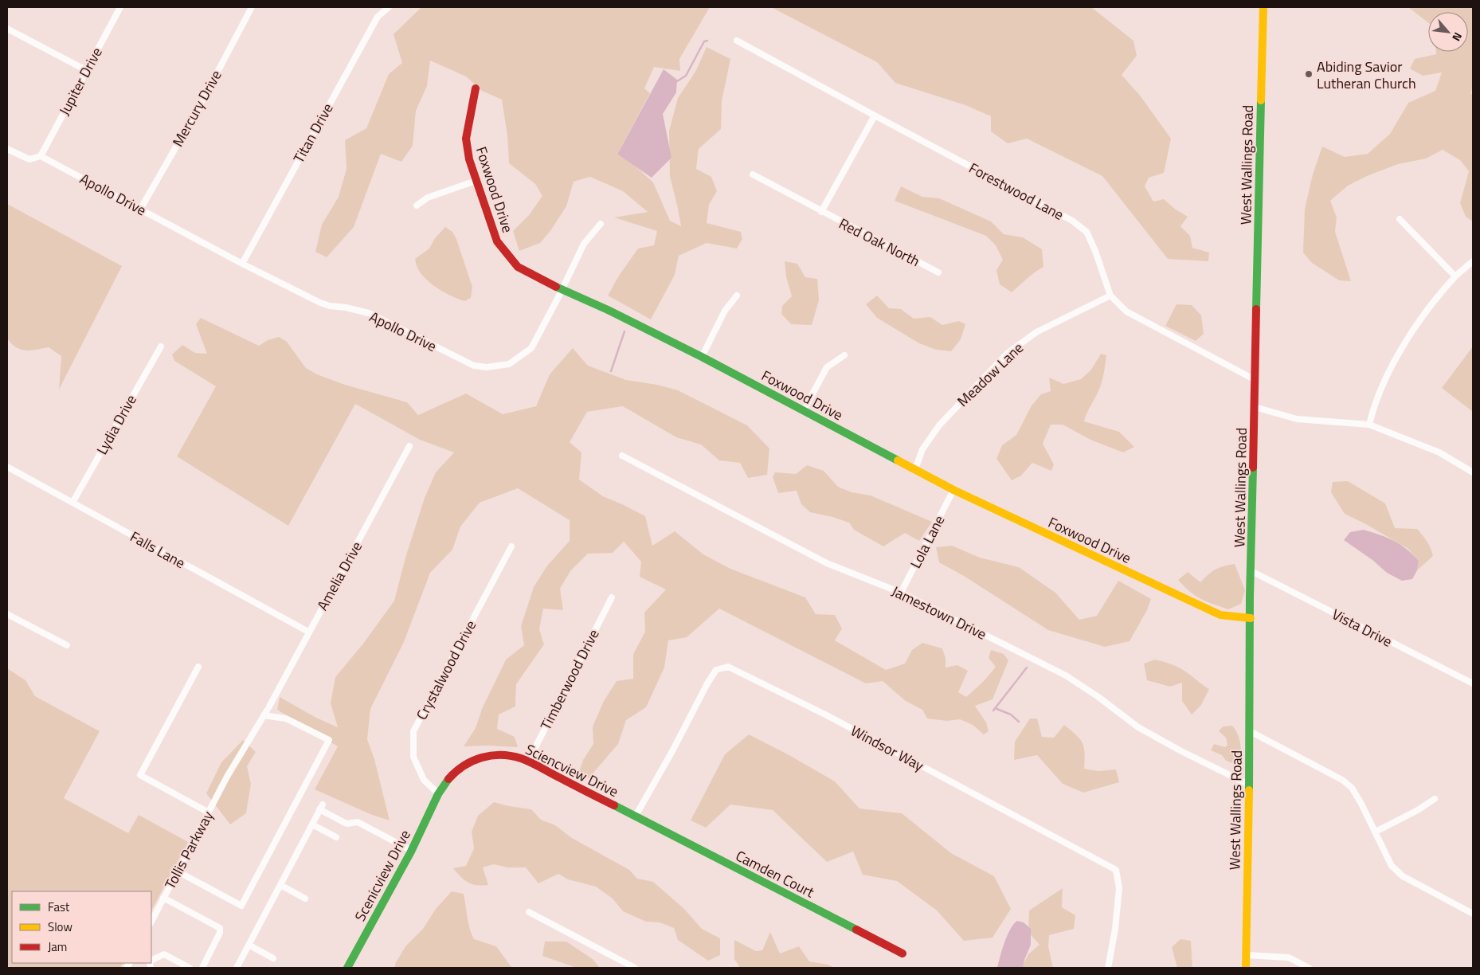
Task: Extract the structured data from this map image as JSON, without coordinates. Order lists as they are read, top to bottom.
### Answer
{
  "streets": {
    "street": [
      "Jupiter Drive",
      "Mercury Drive",
      "Titan Drive",
      "West Wallings Road",
      "Foxwood Drive",
      "Forestwood Lane",
      "Apollo Drive",
      "Red Oak North",
      "Meadow Lane",
      "Lydia Drive",
      "Lola Lane",
      "Falls Lane",
      "Amelia Drive",
      "Jamestown Drive",
      "Vista Drive",
      "Crystalwood Drive",
      "Timberwood Drive",
      "Windsor Way",
      "Sciencview Drive",
      "Tollis Parkway",
      "Camden Court",
      "Scenicview Drive"
    ]
  },
  "crossings": [
    ["Jupiter Drive", "Apollo Drive"],
    ["Mercury Drive", "Apollo Drive"],
    ["Titan Drive", "Apollo Drive"],
    ["West Wallings Road", "Foxwood Drive"],
    ["West Wallings Road", "Forestwood Lane"],
    ["West Wallings Road", "Jamestown Drive"],
    ["West Wallings Road", "Vista Drive"],
    ["Foxwood Drive", "Apollo Drive"],
    ["Foxwood Drive", "Meadow Lane"],
    ["Foxwood Drive", "Lola Lane"],
    ["Forestwood Lane", "Meadow Lane"],
    ["Lydia Drive", "Falls Lane"],
    ["Lola Lane", "Jamestown Drive"],
    ["Falls Lane", "Amelia Drive"],
    ["Amelia Drive", "Tollis Parkway"],
    ["Crystalwood Drive", "Sciencview Drive"],
    ["Crystalwood Drive", "Scenicview Drive"],
    ["Timberwood Drive", "Sciencview Drive"],
    ["Windsor Way", "Sciencview Drive"],
    ["Windsor Way", "Camden Court"],
    ["Sciencview Drive", "Camden Court"],
    ["Sciencview Drive", "Scenicview Drive"]
  ],
  "places": ["Abiding Savior Lutheran Church"],
  "legend": ["Fast", "Slow", "Jam"],
  "north": "bottom right"
}
